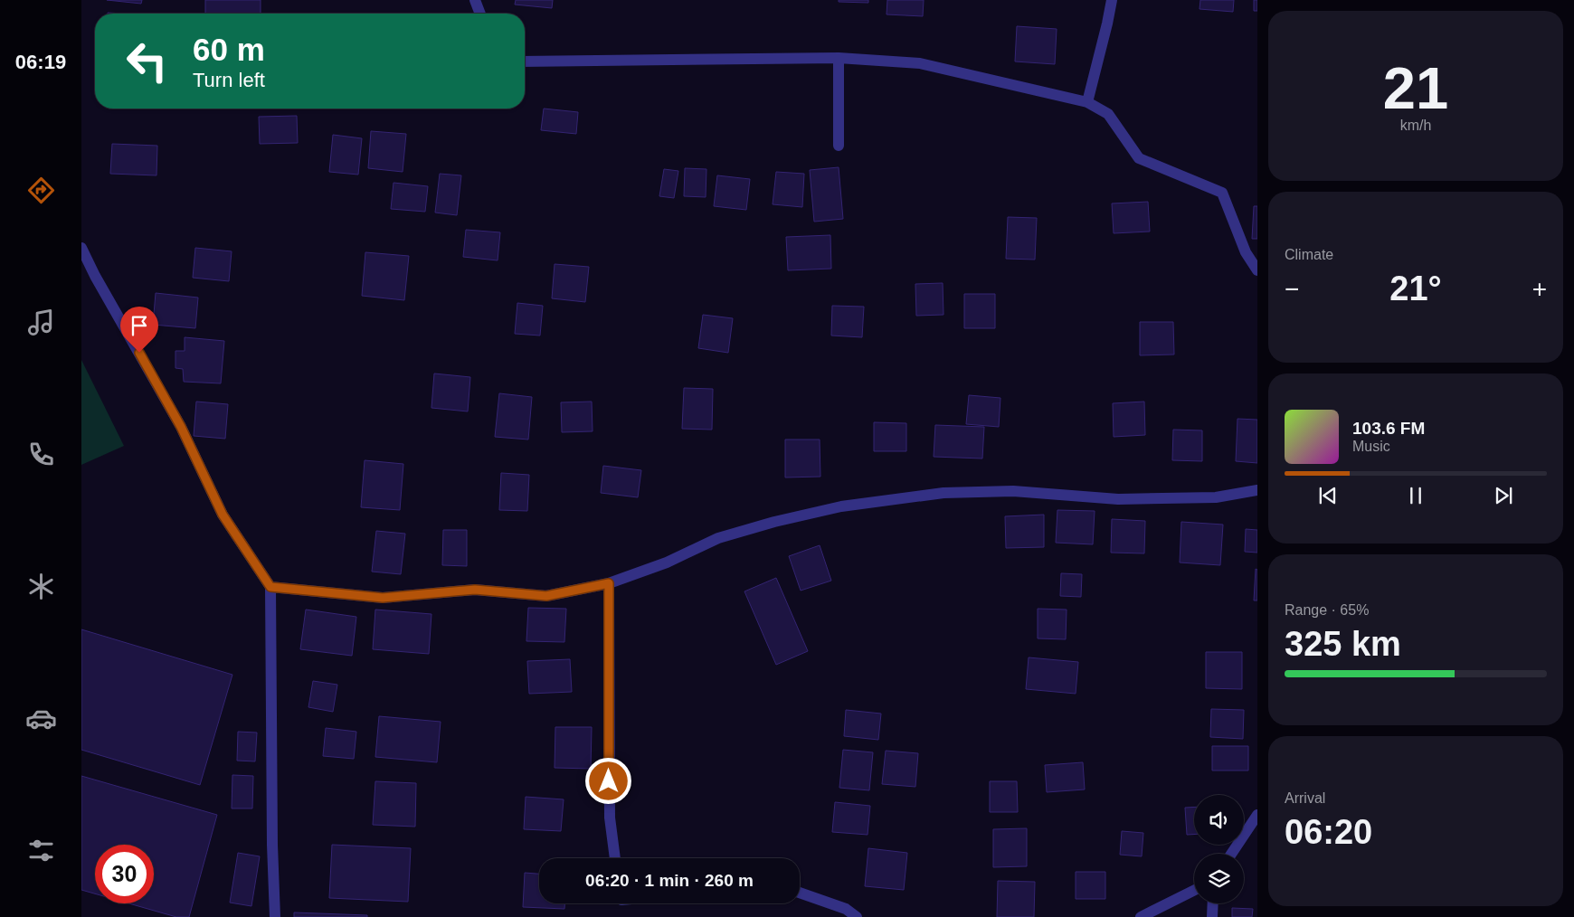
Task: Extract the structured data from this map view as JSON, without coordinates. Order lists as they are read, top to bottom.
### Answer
{
  "page": {
    "tabs": "06:19",
    "tile": [
      ["21", "km/h"],
      "Climate",
      ["Range · 65%", "325 km"],
      ["Arrival", "06:20"]
    ],
    "turn": ["60 m", "Turn left"],
    "heat": ["−", "21°", "+"],
    "song": ["103.6 FM", "Music"],
    "limit": "30",
    "trip": "06:20 · 1 min · 260 m"
  }
}
